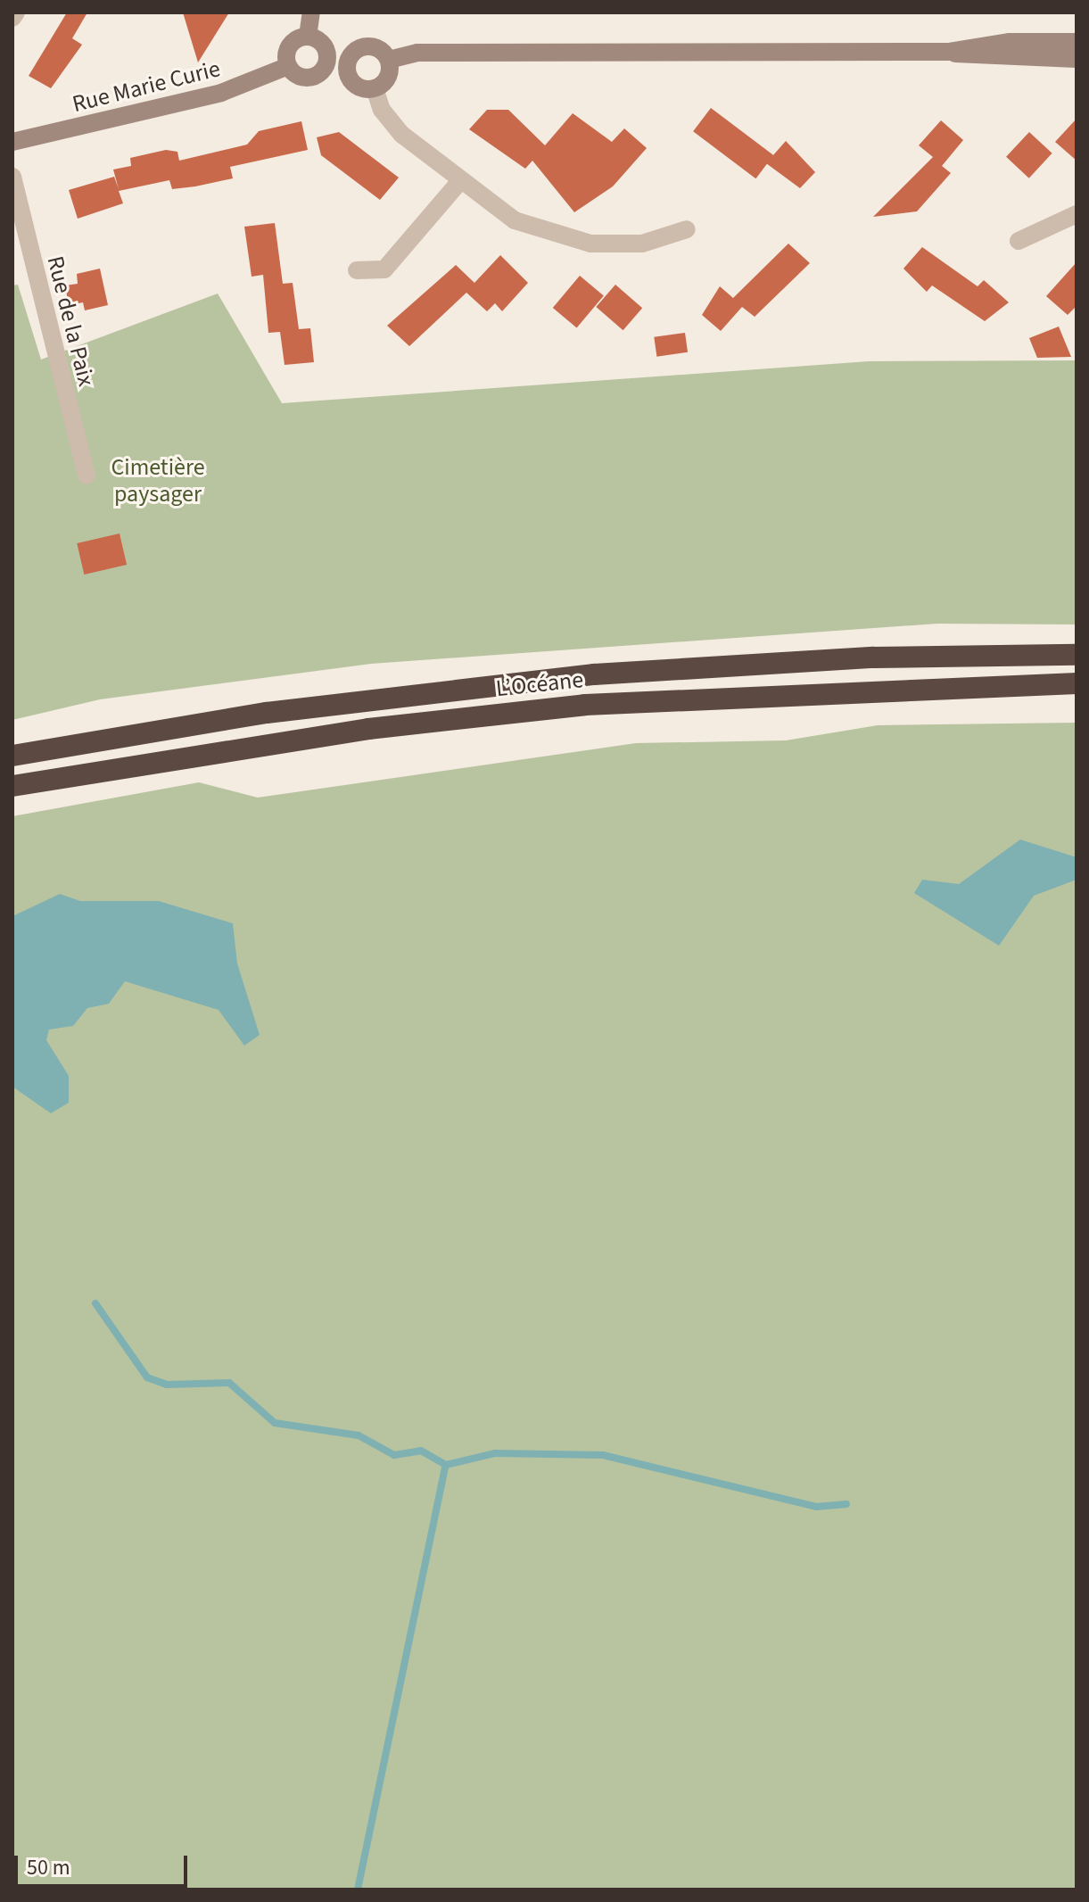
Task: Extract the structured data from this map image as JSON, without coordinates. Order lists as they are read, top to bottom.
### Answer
{
  "streets": {
    "highway": ["L’Océane"],
    "main road": ["Rue Marie Curie"],
    "street": ["Rue de la Paix"]
  },
  "parks": ["Cimetière paysager"],
  "scale_bar": "50 m"
}
